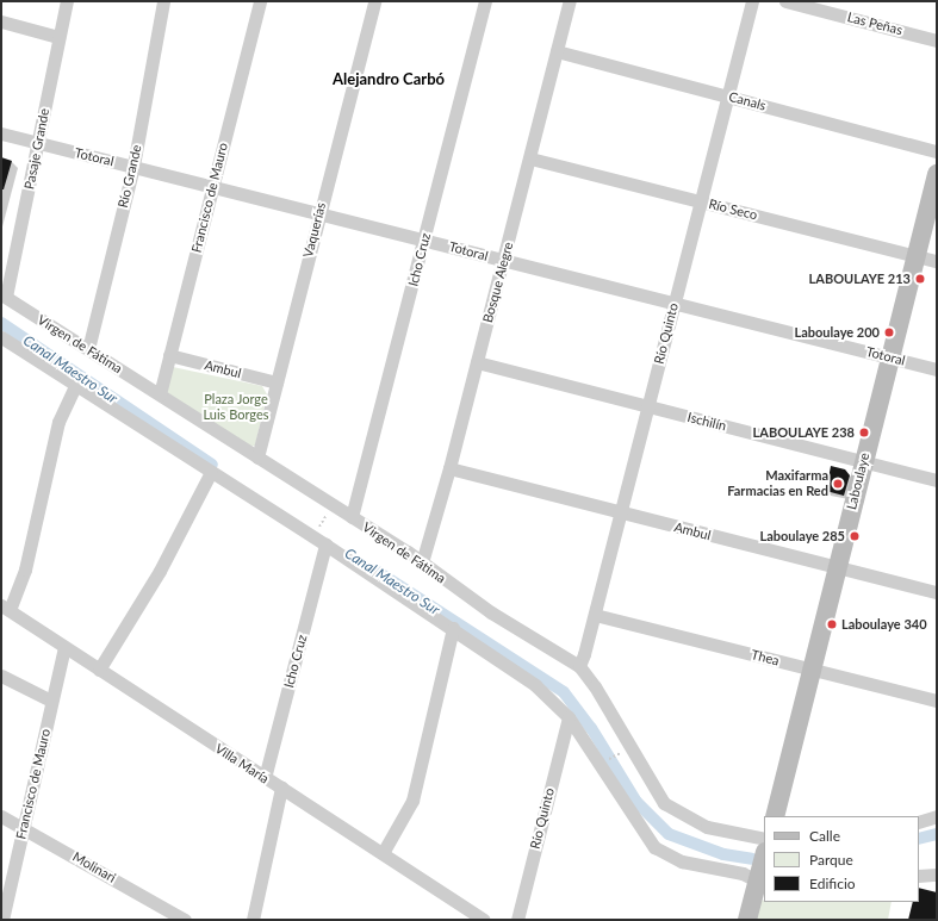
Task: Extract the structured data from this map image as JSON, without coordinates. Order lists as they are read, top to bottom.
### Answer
{
  "streets": {
    "main road": ["Laboulaye"],
    "street": [
      "Las Peñas",
      "Canals",
      "Pasaje Grande",
      "Totoral",
      "Río Grande",
      "Francisco de Mauro",
      "Río Seco",
      "Vaquerías",
      "Icho Cruz",
      "Bosque Alegre",
      "Río Quinto",
      "Virgen de Fátima",
      "Ambul",
      "Ischilín",
      "Thea",
      "Villa María",
      "Molinari"
    ]
  },
  "crossings": [
    ["Canals", "Bosque Alegre"],
    ["Canals", "Río Quinto"],
    ["Pasaje Grande", "Totoral"],
    ["Pasaje Grande", "Virgen de Fátima"],
    ["Totoral", "Río Grande"],
    ["Totoral", "Francisco de Mauro"],
    ["Totoral", "Vaquerías"],
    ["Totoral", "Icho Cruz"],
    ["Totoral", "Bosque Alegre"],
    ["Totoral", "Río Quinto"],
    ["Totoral", "Laboulaye"],
    ["Río Grande", "Virgen de Fátima"],
    ["Francisco de Mauro", "Virgen de Fátima"],
    ["Francisco de Mauro", "Ambul"],
    ["Francisco de Mauro", "Villa María"],
    ["Francisco de Mauro", "Molinari"],
    ["Río Seco", "Bosque Alegre"],
    ["Río Seco", "Río Quinto"],
    ["Río Seco", "Laboulaye"],
    ["Vaquerías", "Virgen de Fátima"],
    ["Vaquerías", "Ambul"],
    ["Icho Cruz", "Virgen de Fátima"],
    ["Icho Cruz", "Villa María"],
    ["Bosque Alegre", "Virgen de Fátima"],
    ["Bosque Alegre", "Ambul"],
    ["Bosque Alegre", "Ischilín"],
    ["Río Quinto", "Virgen de Fátima"],
    ["Río Quinto", "Ambul"],
    ["Río Quinto", "Ischilín"],
    ["Río Quinto", "Thea"],
    ["Ambul", "Laboulaye"],
    ["Ischilín", "Laboulaye"],
    ["Laboulaye", "Thea"]
  ],
  "districts": ["Alejandro Carbó"],
  "water": ["Canal Maestro Sur"],
  "parks": ["Plaza Jorge Luis Borges"],
  "places": [
    "LABOULAYE 213",
    "Laboulaye 200",
    "LABOULAYE 238",
    "Maxifarma Farmacias en Red",
    "Laboulaye 285",
    "Laboulaye 340"
  ],
  "legend": ["Calle", "Parque", "Edificio"]
}
